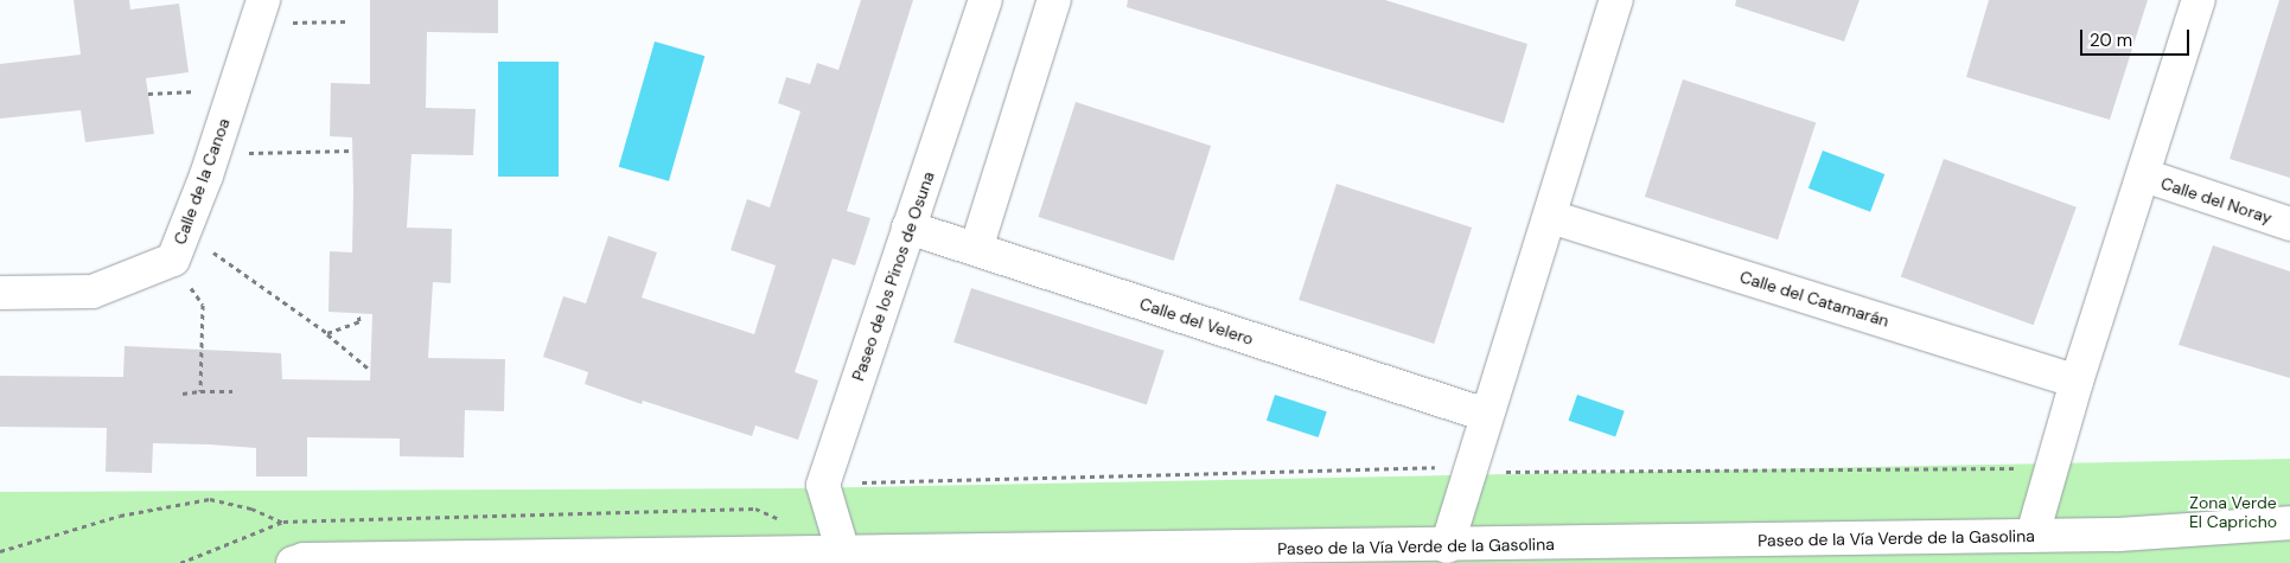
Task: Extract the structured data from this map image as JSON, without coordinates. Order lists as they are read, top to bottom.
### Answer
{
  "streets": {
    "street": [
      "Calle de la Canoa",
      "Calle del Noray",
      "Paseo de los Pinos de Osuna",
      "Calle del Catamarán",
      "Calle del Velero",
      "Paseo de la Vía Verde de la Gasolina"
    ]
  },
  "crossings": [
    ["Paseo de los Pinos de Osuna", "Calle del Velero"],
    ["Paseo de los Pinos de Osuna", "Paseo de la Vía Verde de la Gasolina"]
  ],
  "parks": ["Zona Verde El Capricho"],
  "scale_bar": "20 m"
}
